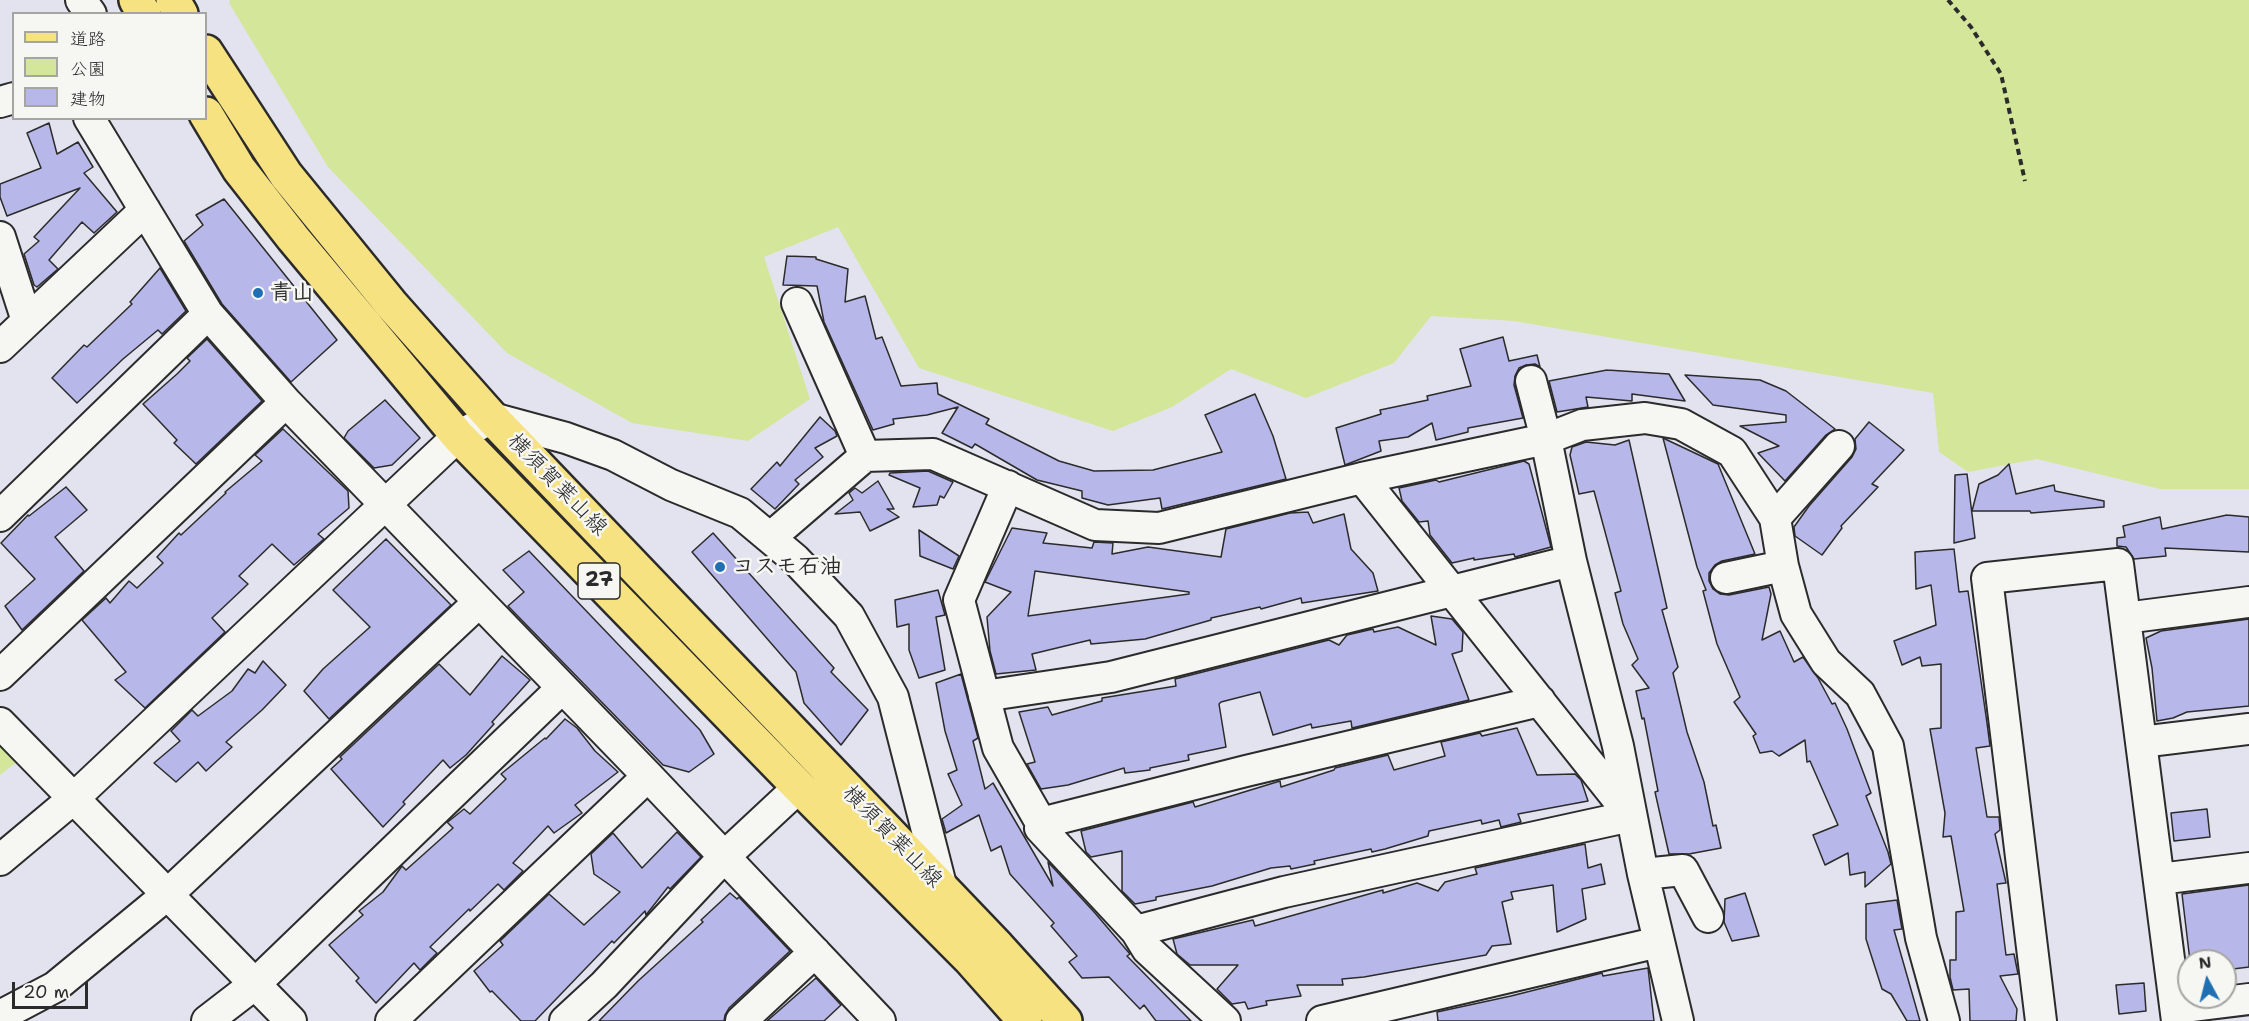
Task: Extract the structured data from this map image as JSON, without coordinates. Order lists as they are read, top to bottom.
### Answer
{
  "streets": {
    "main road": ["横須賀葉山線", "27"]
  },
  "places": ["青山", "コスモ石油"],
  "legend": ["道路", "公園", "建物"],
  "scale_bar": "20 m",
  "north": "top"
}
